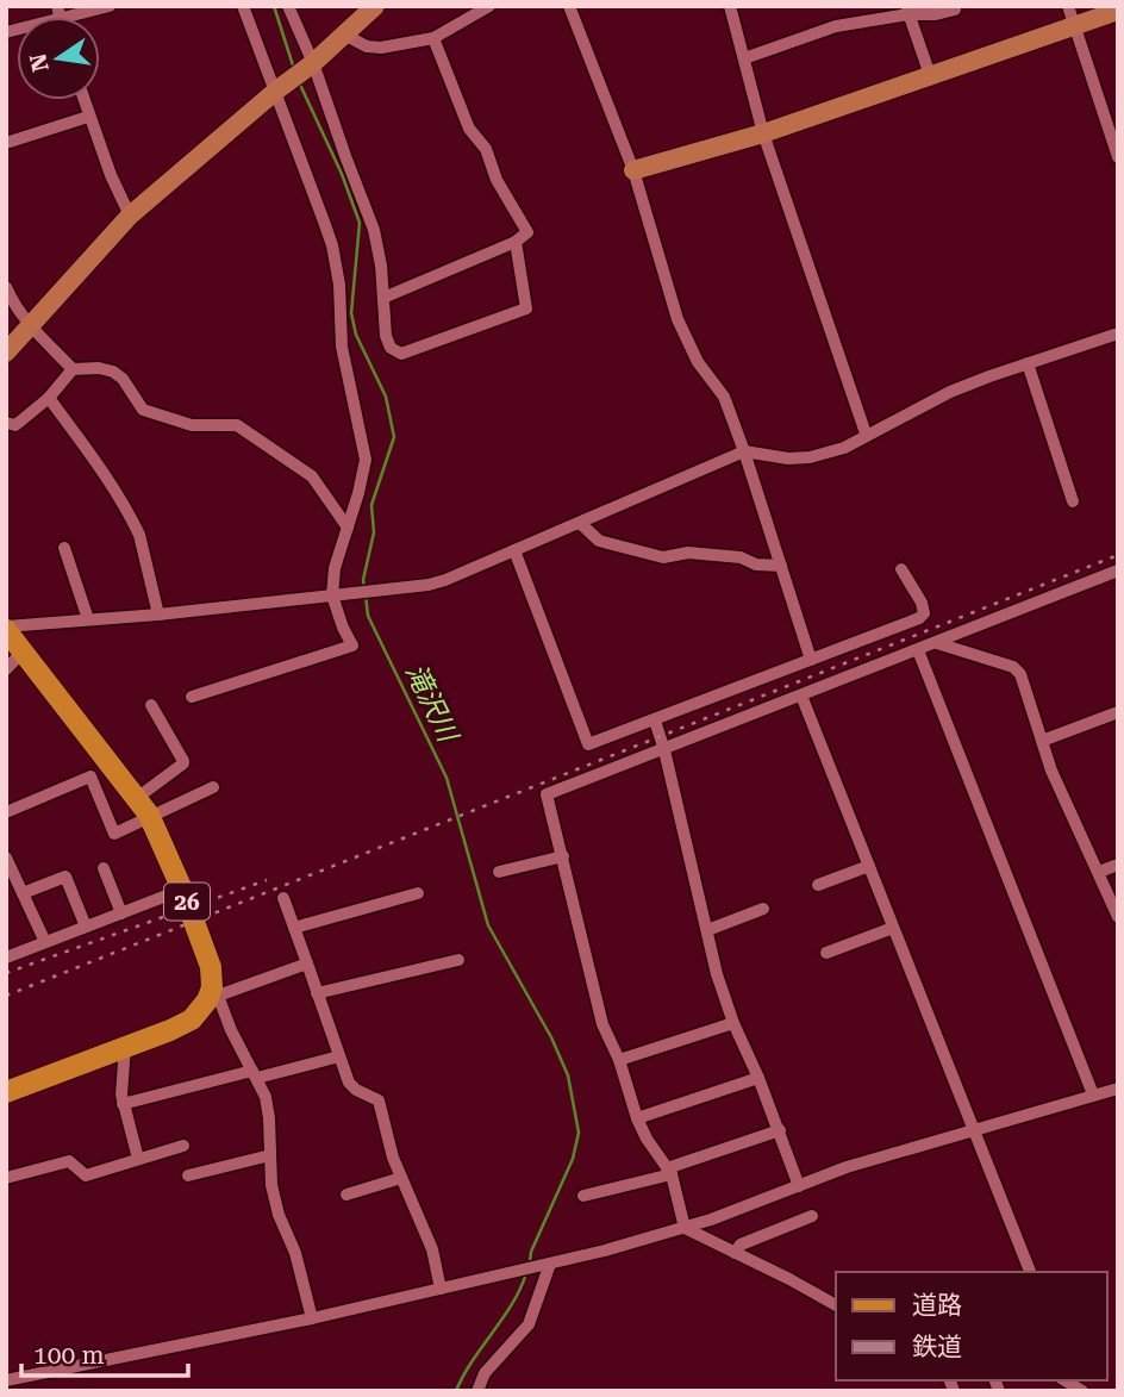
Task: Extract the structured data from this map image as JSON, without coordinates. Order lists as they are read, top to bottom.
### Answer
{
  "streets": {
    "main road": ["26"]
  },
  "water": ["滝沢川"],
  "legend": ["道路", "鉄道"],
  "scale_bar": "100 m",
  "north": "left"
}
